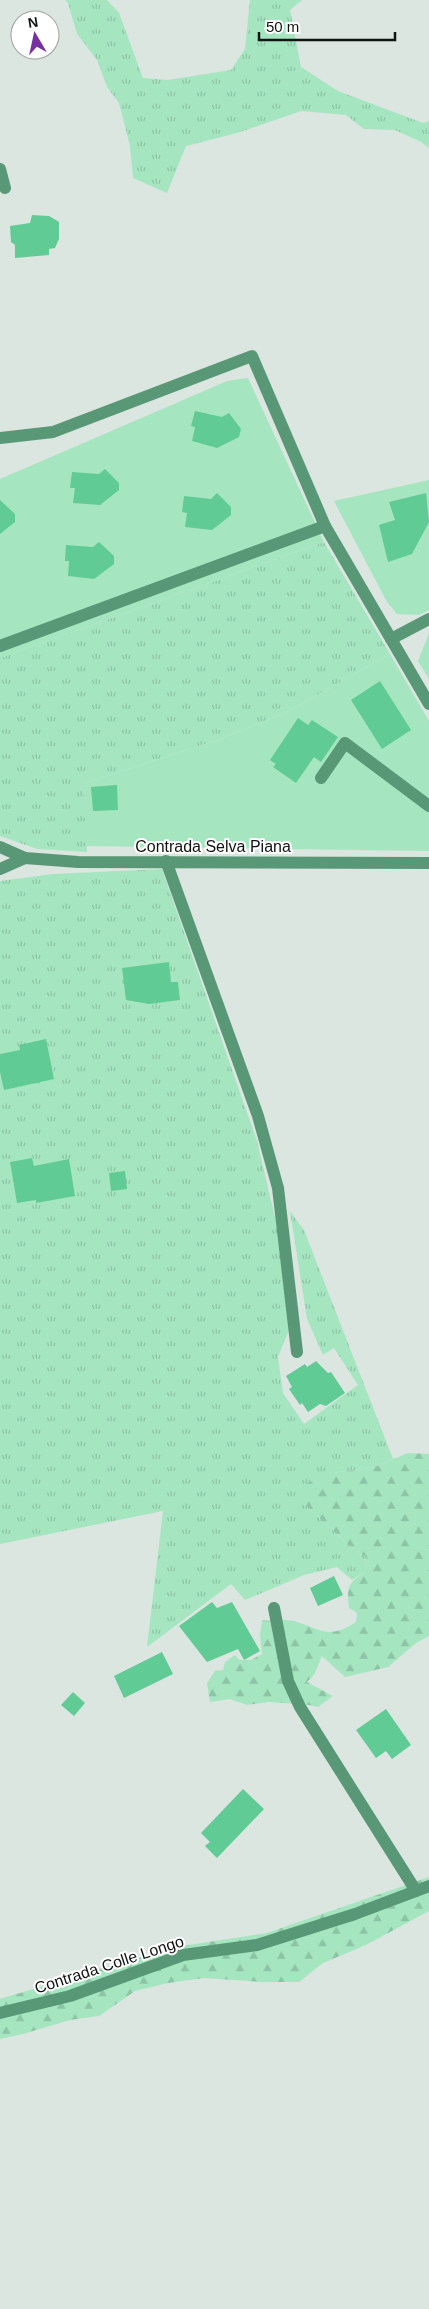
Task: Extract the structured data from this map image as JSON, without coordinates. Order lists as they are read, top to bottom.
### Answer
{
  "streets": {
    "street": ["Contrada Selva Piana", "Contrada Colle Longo"]
  },
  "scale_bar": "50 m",
  "north": "top"
}
